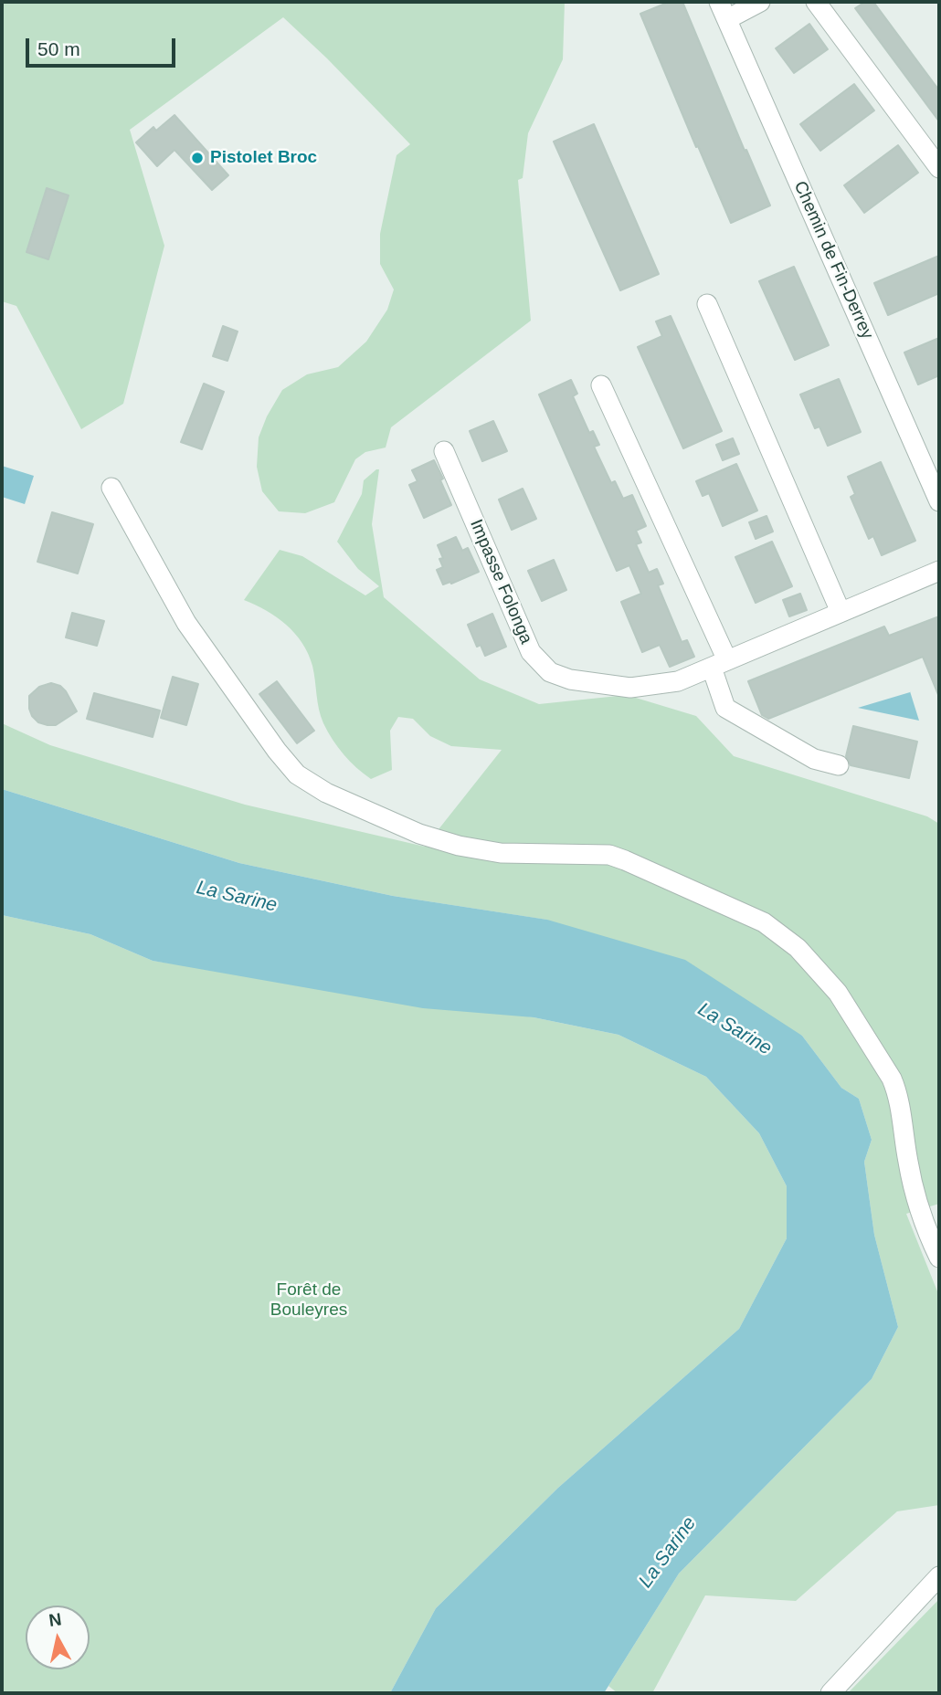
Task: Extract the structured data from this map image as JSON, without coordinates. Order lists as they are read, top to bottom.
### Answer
{
  "streets": {
    "street": ["Chemin de Fin-Derrey", "Impasse Folonga"]
  },
  "water": ["La Sarine"],
  "parks": ["Forêt de Bouleyres"],
  "places": ["Pistolet Broc"],
  "scale_bar": "50 m",
  "north": "top"
}
